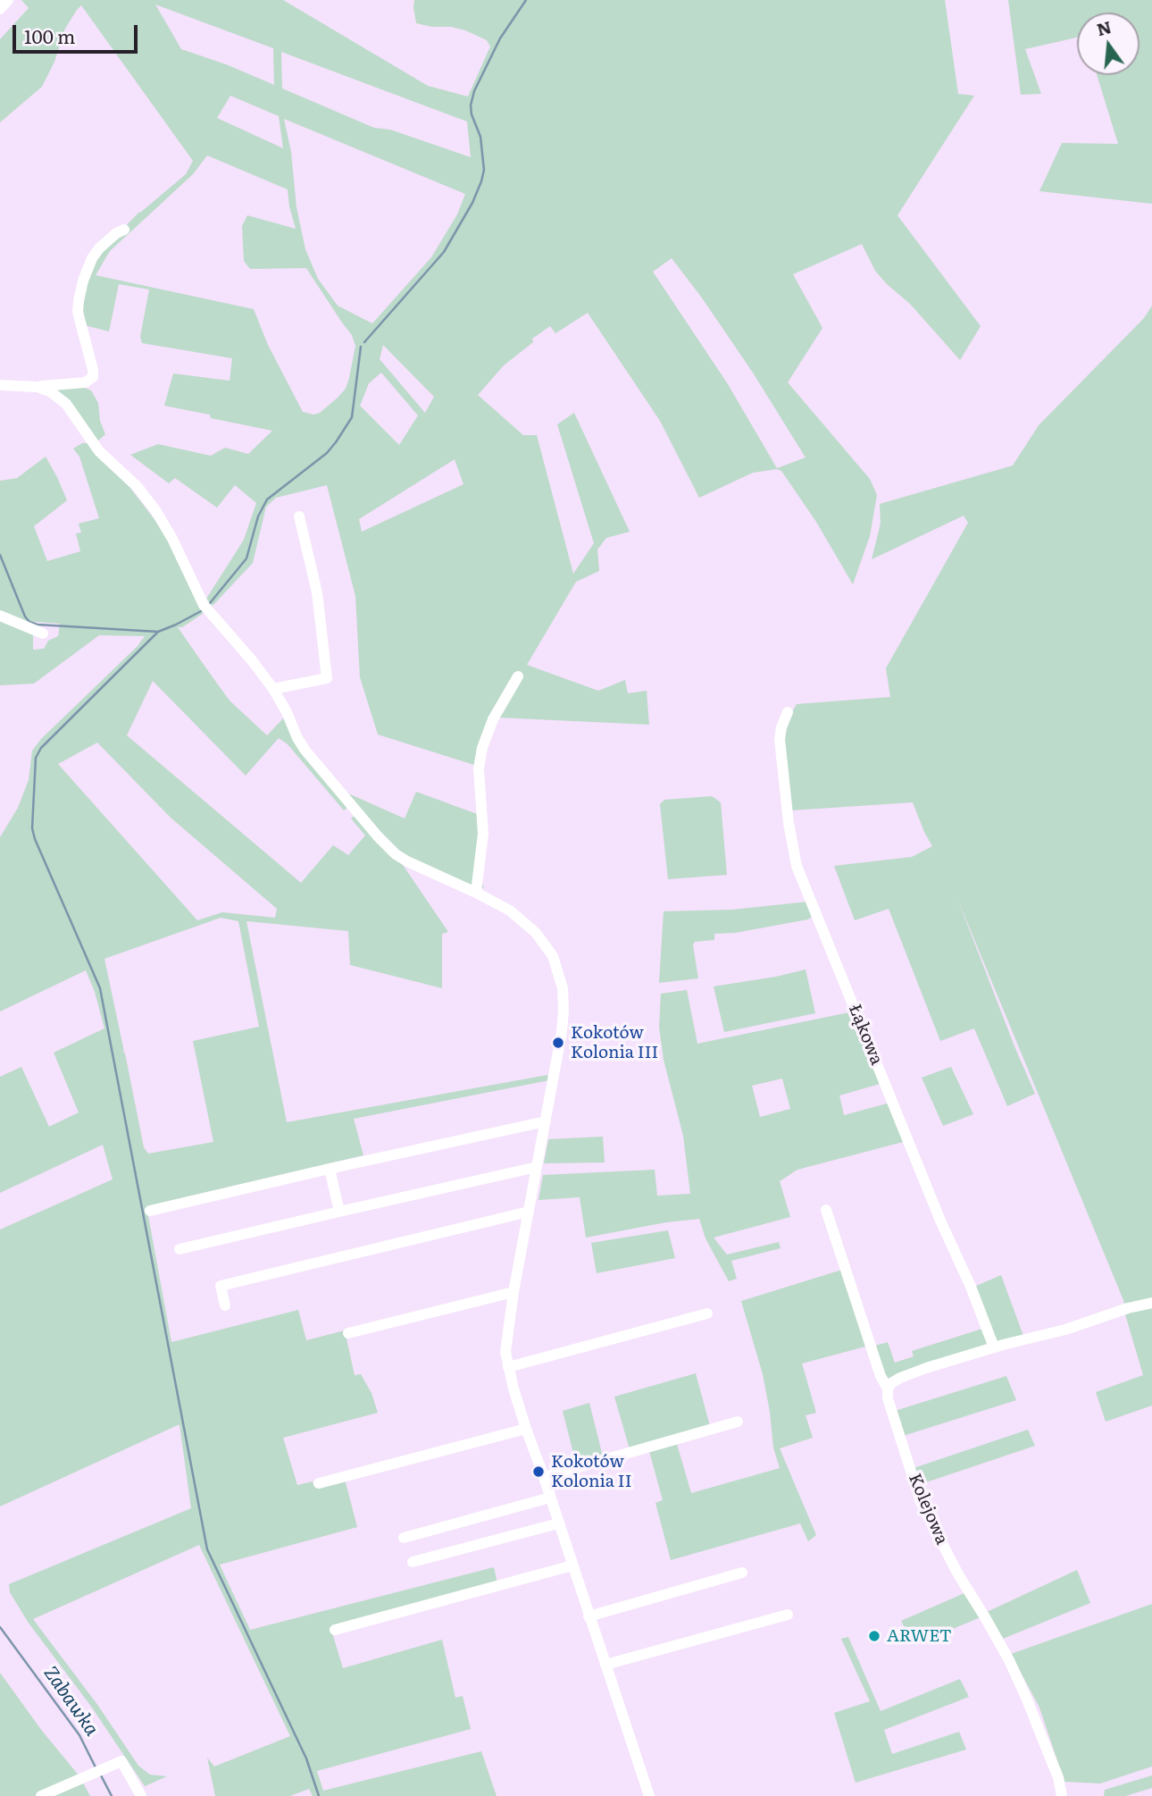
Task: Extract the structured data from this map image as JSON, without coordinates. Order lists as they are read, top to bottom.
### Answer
{
  "streets": {
    "street": ["Łąkowa", "Kolejowa"]
  },
  "water": ["Zabawka"],
  "places": ["Kokotów Kolonia III", "Kokotów Kolonia II", "ARWET"],
  "scale_bar": "100 m",
  "north": "top"
}
